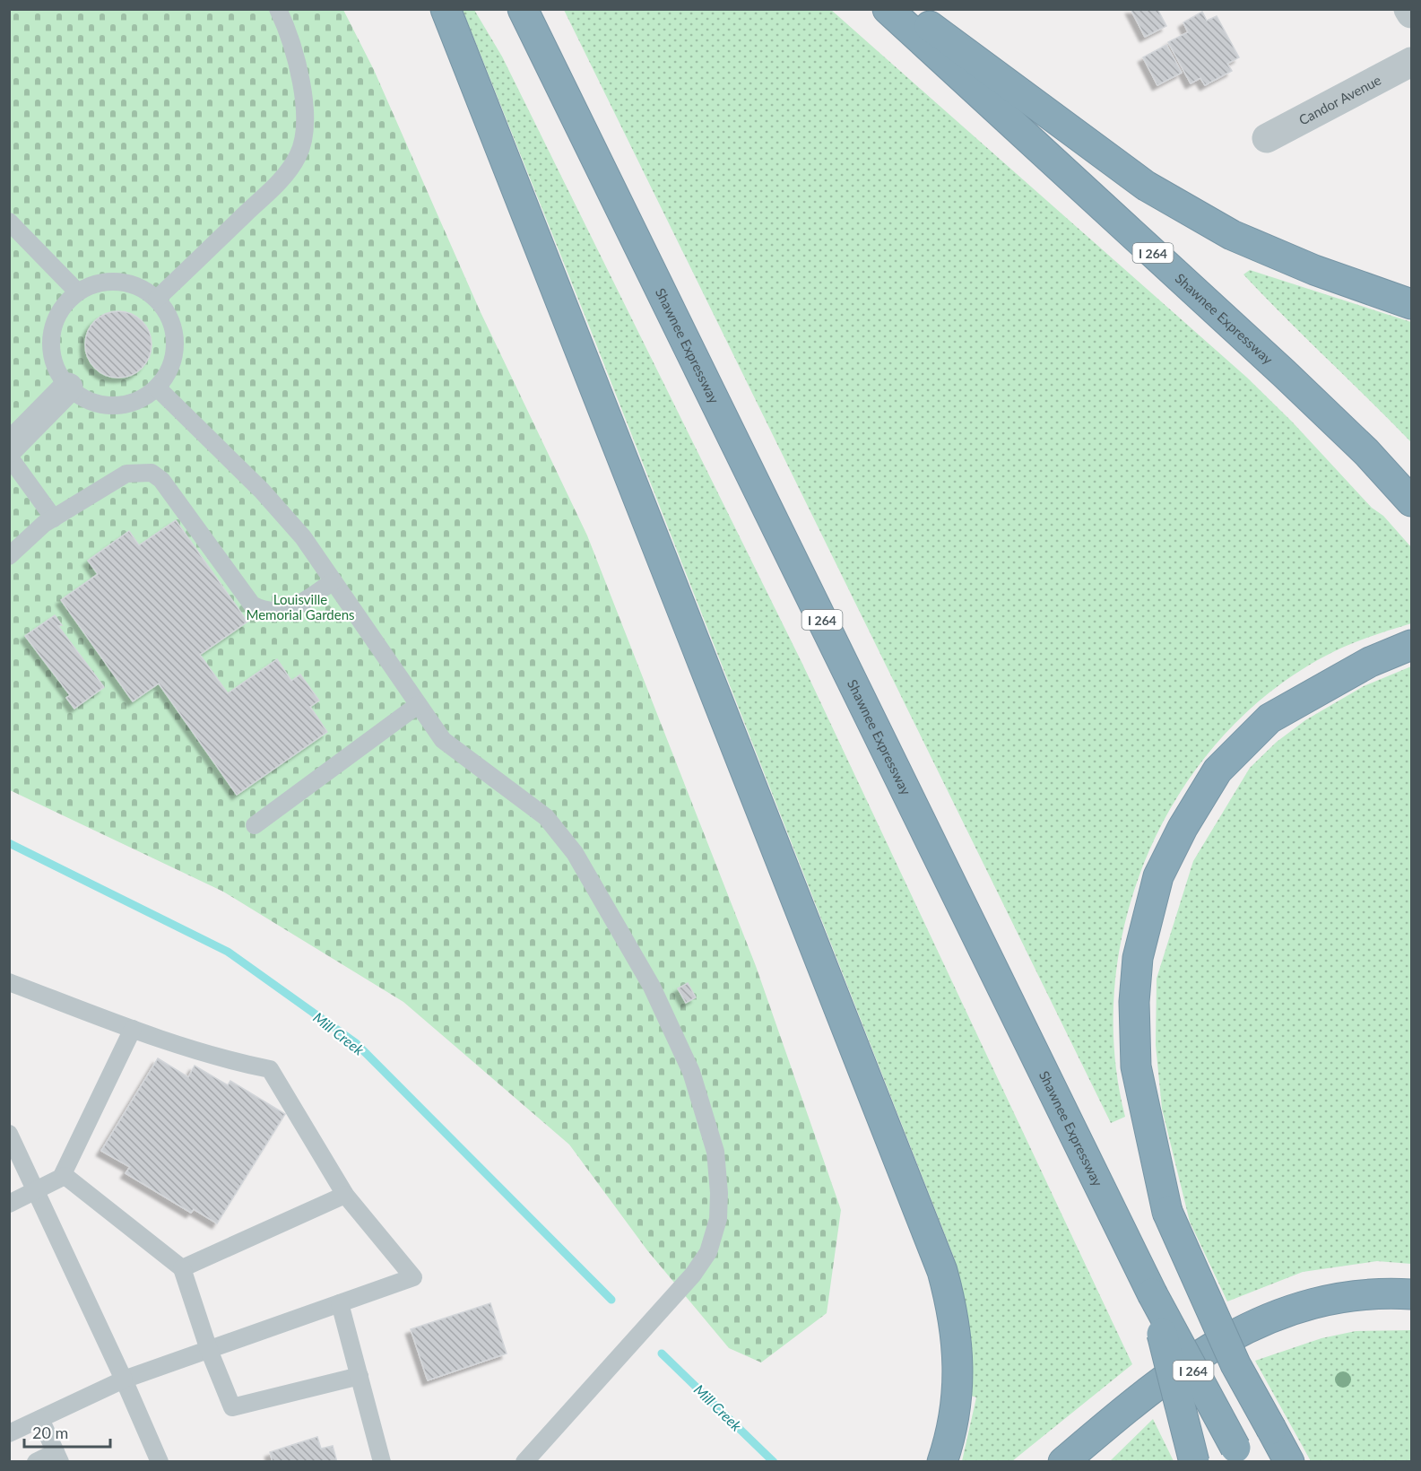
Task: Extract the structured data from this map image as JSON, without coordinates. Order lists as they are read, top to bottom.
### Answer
{
  "streets": {
    "highway": ["I 264", "Shawnee Expressway"],
    "street": ["Candor Avenue"]
  },
  "water": ["Mill Creek"],
  "parks": ["Louisville Memorial Gardens"],
  "scale_bar": "20 m"
}
